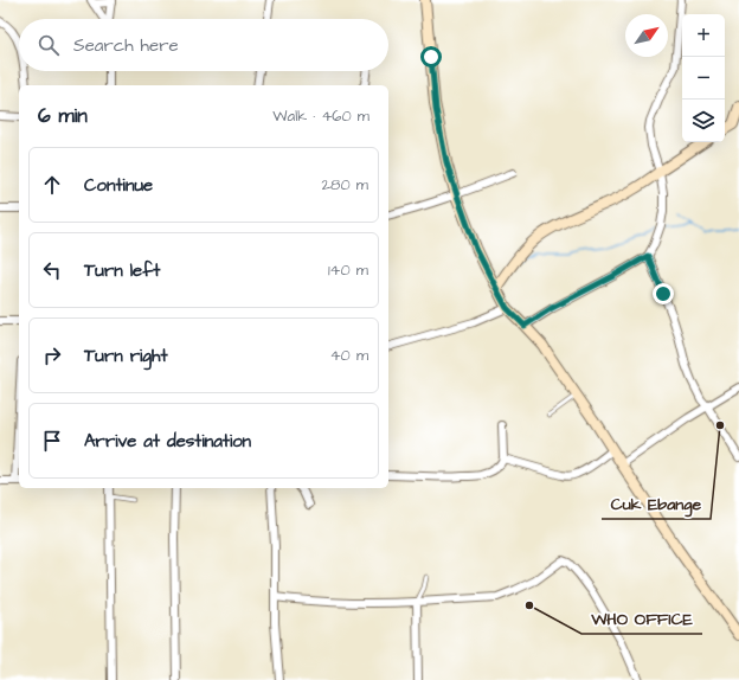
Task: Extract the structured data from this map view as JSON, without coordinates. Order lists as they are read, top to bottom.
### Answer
{
  "places": ["Cuk Ebange", "WHO OFFICE"],
  "north": "top right",
  "page": {
    "map_buttons": ["+", "−"],
    "search": "Search here",
    "heading": ["6 min", "Walk · 460 m"],
    "list": [
      ["Continue", "280 m"],
      ["Turn left", "140 m"],
      ["Turn right", "40 m"],
      "Arrive at destination"
    ]
  }
}
